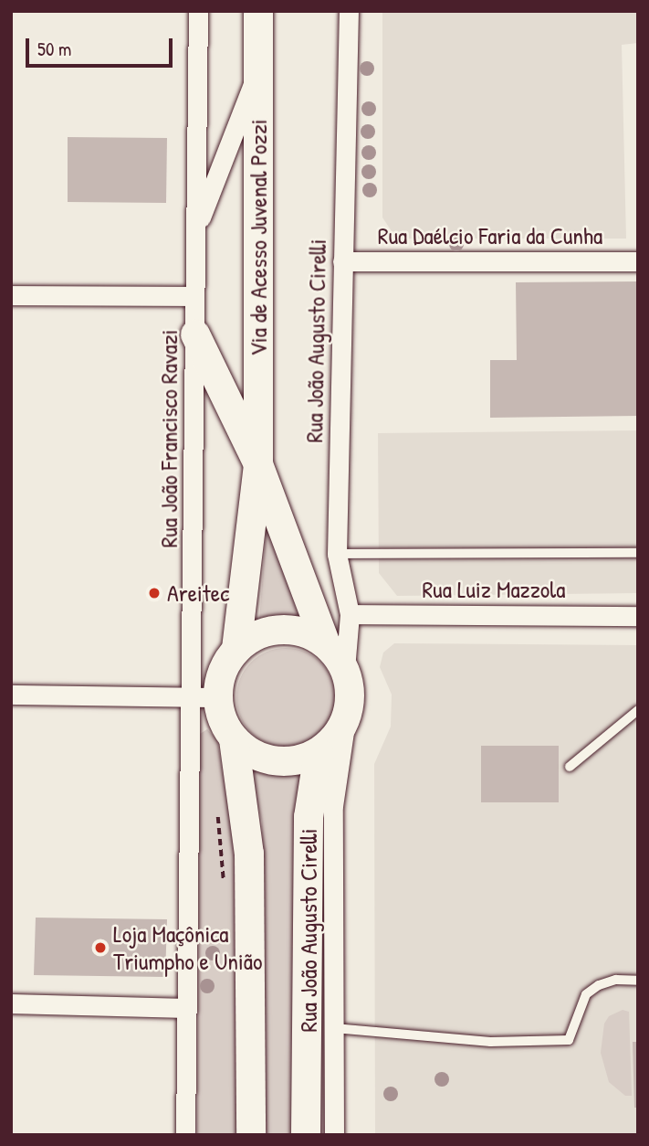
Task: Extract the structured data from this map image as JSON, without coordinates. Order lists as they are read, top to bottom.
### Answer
{
  "streets": {
    "main road": ["Via de Acesso Juvenal Pozzi"],
    "street": [
      "Rua Daélcio Faria da Cunha",
      "Rua João Augusto Cirelli",
      "Rua João Francisco Ravazi",
      "Rua Luiz Mazzola"
    ]
  },
  "crossings": [
    ["Rua Daélcio Faria da Cunha", "Rua João Augusto Cirelli"],
    ["Via de Acesso Juvenal Pozzi", "Rua João Augusto Cirelli"],
    ["Via de Acesso Juvenal Pozzi", "Rua João Francisco Ravazi"],
    ["Rua João Augusto Cirelli", "Rua João Francisco Ravazi"],
    ["Rua João Augusto Cirelli", "Rua Luiz Mazzola"]
  ],
  "places": ["Areitec", "Loja Maçônica Triumpho e União"],
  "scale_bar": "50 m"
}
